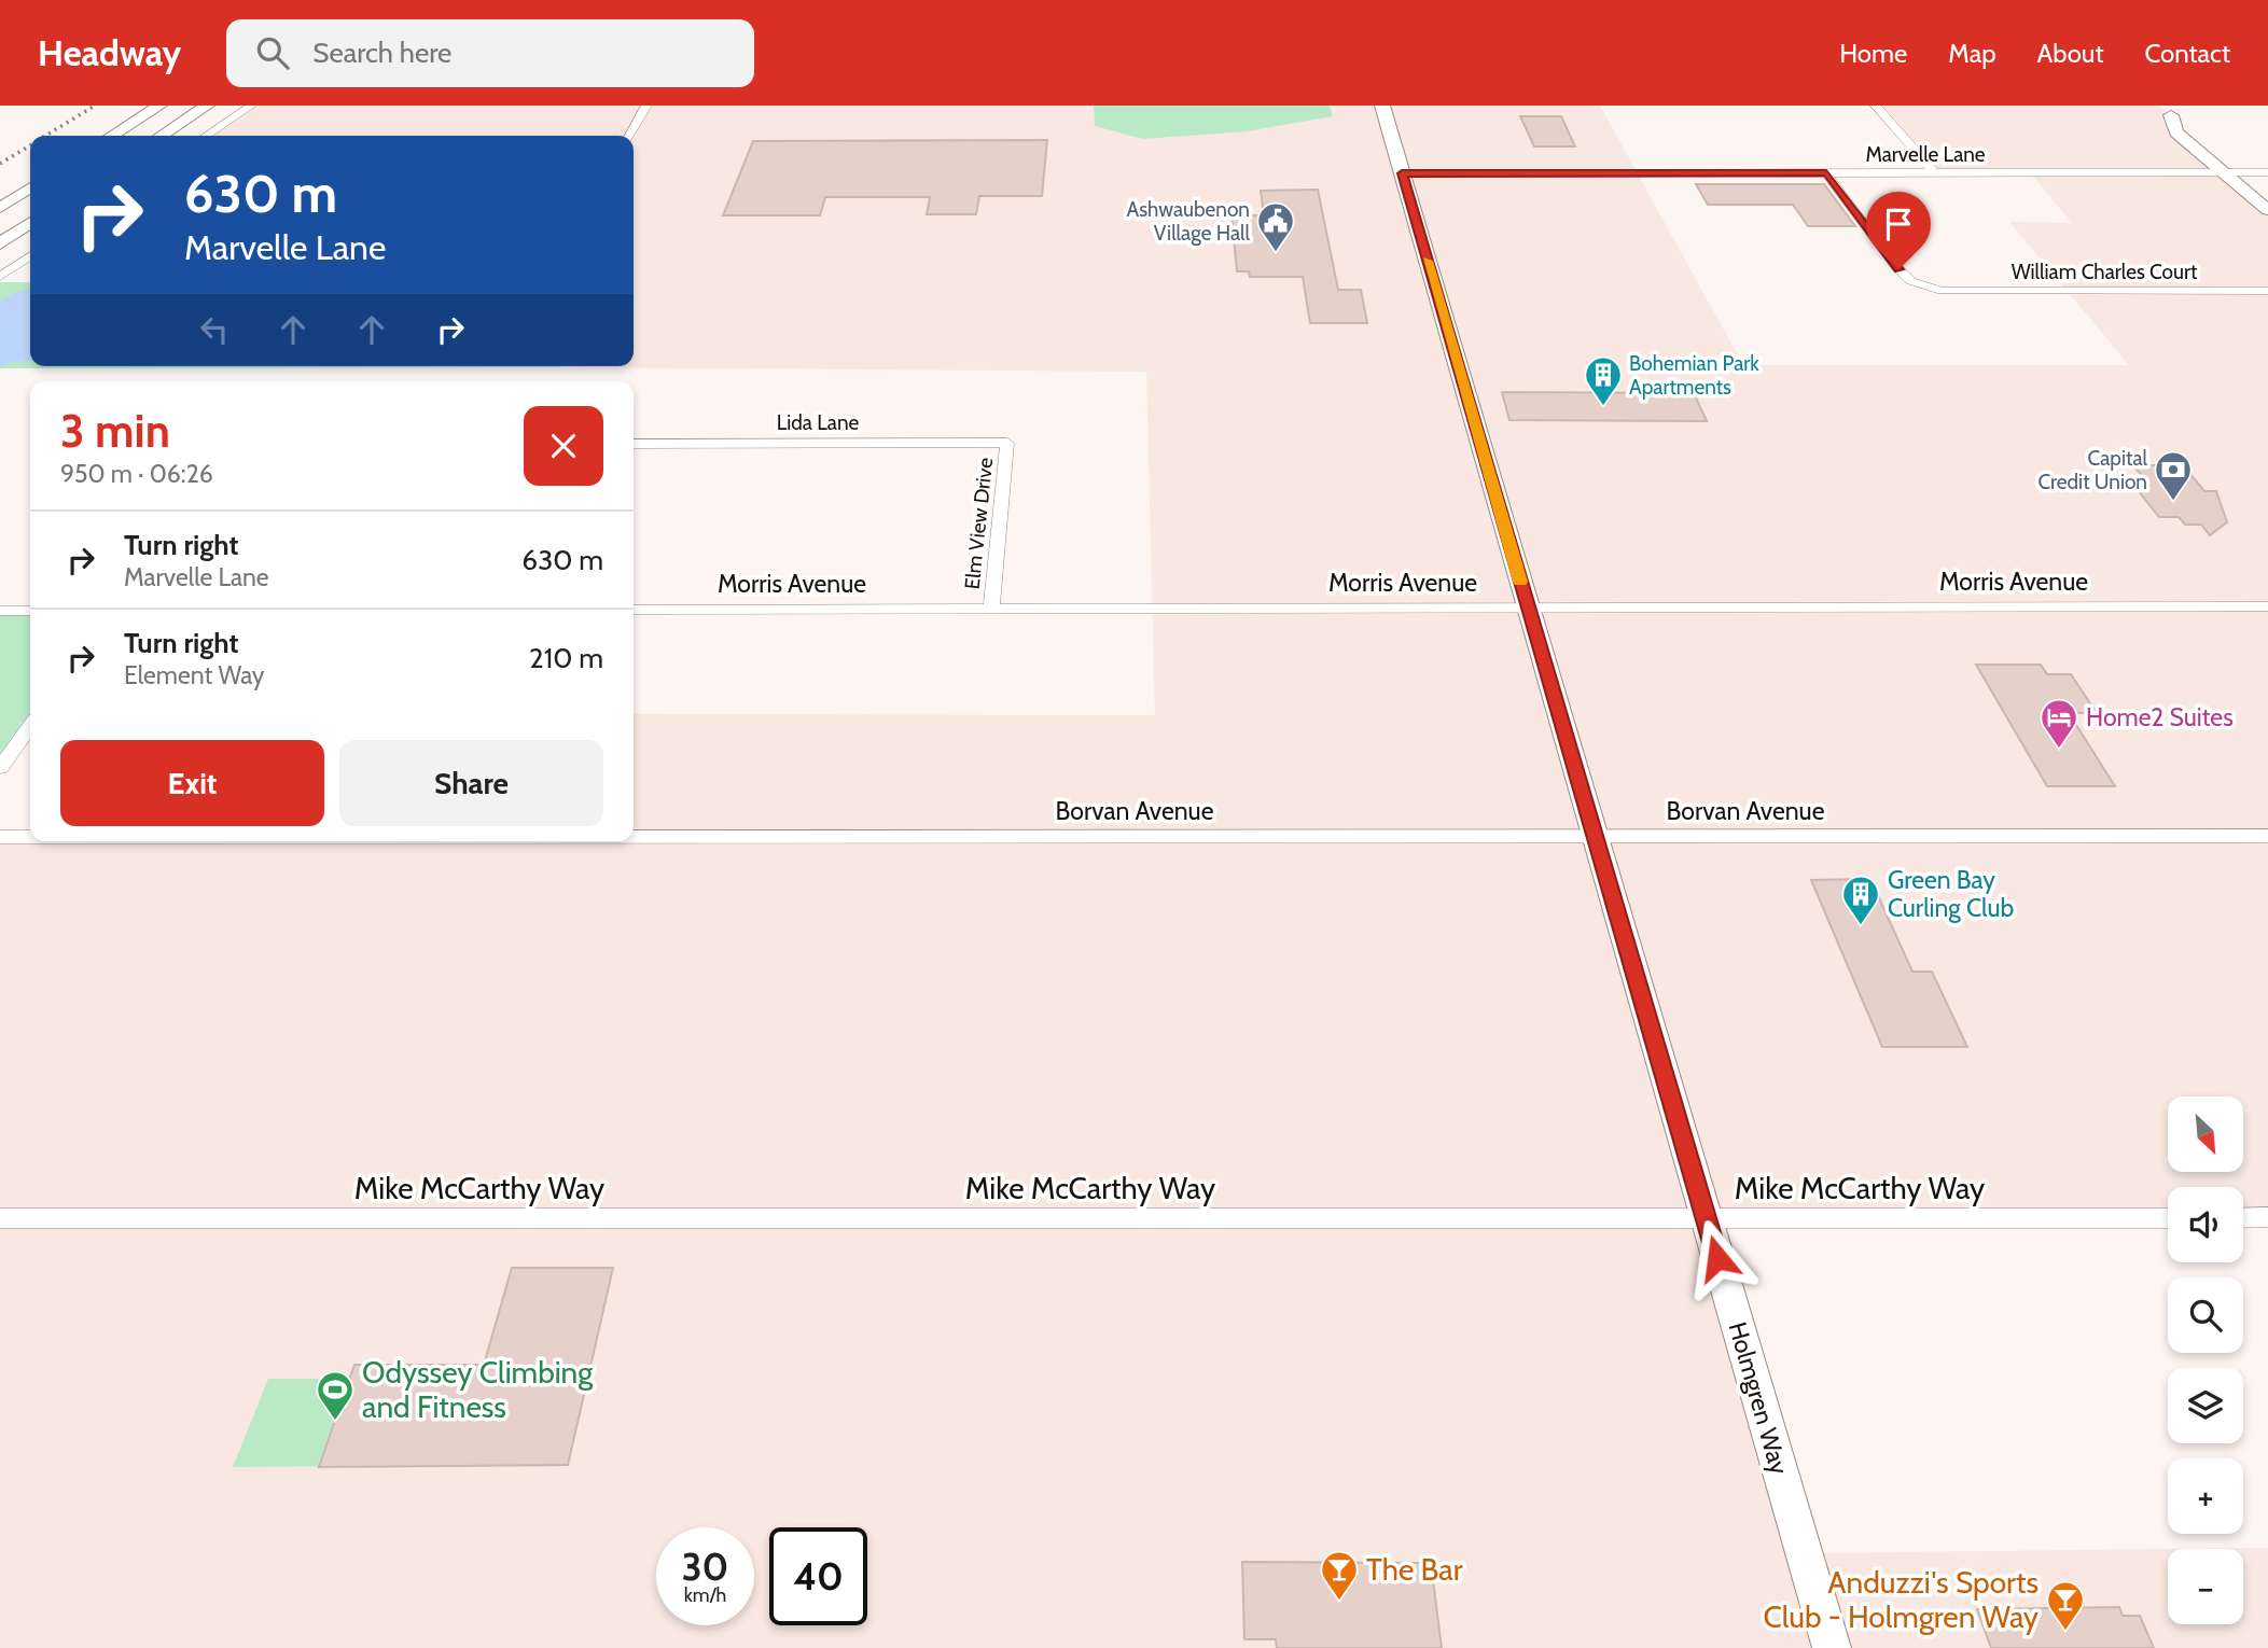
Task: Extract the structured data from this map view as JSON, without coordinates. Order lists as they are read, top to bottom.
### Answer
{
  "streets": {
    "street": [
      "Marvelle Lane",
      "William Charles Court",
      "Lida Lane",
      "Elm View Drive",
      "Morris Avenue",
      "Borvan Avenue",
      "Mike McCarthy Way",
      "Holmgren Way"
    ]
  },
  "crossings": [
    ["Marvelle Lane", "William Charles Court"],
    ["Marvelle Lane", "Holmgren Way"],
    ["Lida Lane", "Elm View Drive"],
    ["Elm View Drive", "Morris Avenue"],
    ["Morris Avenue", "Holmgren Way"],
    ["Borvan Avenue", "Holmgren Way"],
    ["Mike McCarthy Way", "Holmgren Way"]
  ],
  "places": {
    "public building": ["Ashwaubenon Village Hall"],
    "building": ["Bohemian Park Apartments", "Green Bay Curling Club"],
    "bank": ["Capital Credit Union"],
    "hotel": ["Home2 Suites"],
    "sports": ["Odyssey Climbing and Fitness"],
    "bar": ["The Bar", "Anduzzi's Sports Club - Holmgren Way"]
  },
  "north": "bottom right",
  "page": {
    "header": "Headway",
    "search": "Search here",
    "nav": [
      "Home",
      "Map",
      "About",
      "Contact"
    ],
    "turn": ["630 m", "Marvelle Lane"],
    "heading": ["3 min", "950 m · 06:26"],
    "list": [
      {
        "name": "Turn right",
        "note": "Marvelle Lane",
        "value": "630 m"
      },
      {
        "name": "Turn right",
        "note": "Element Way",
        "value": "210 m"
      }
    ],
    "buttons": ["Exit", "Share"],
    "map_buttons": ["+", "−"],
    "speed": "30 km/h",
    "limit": "40"
  }
}
